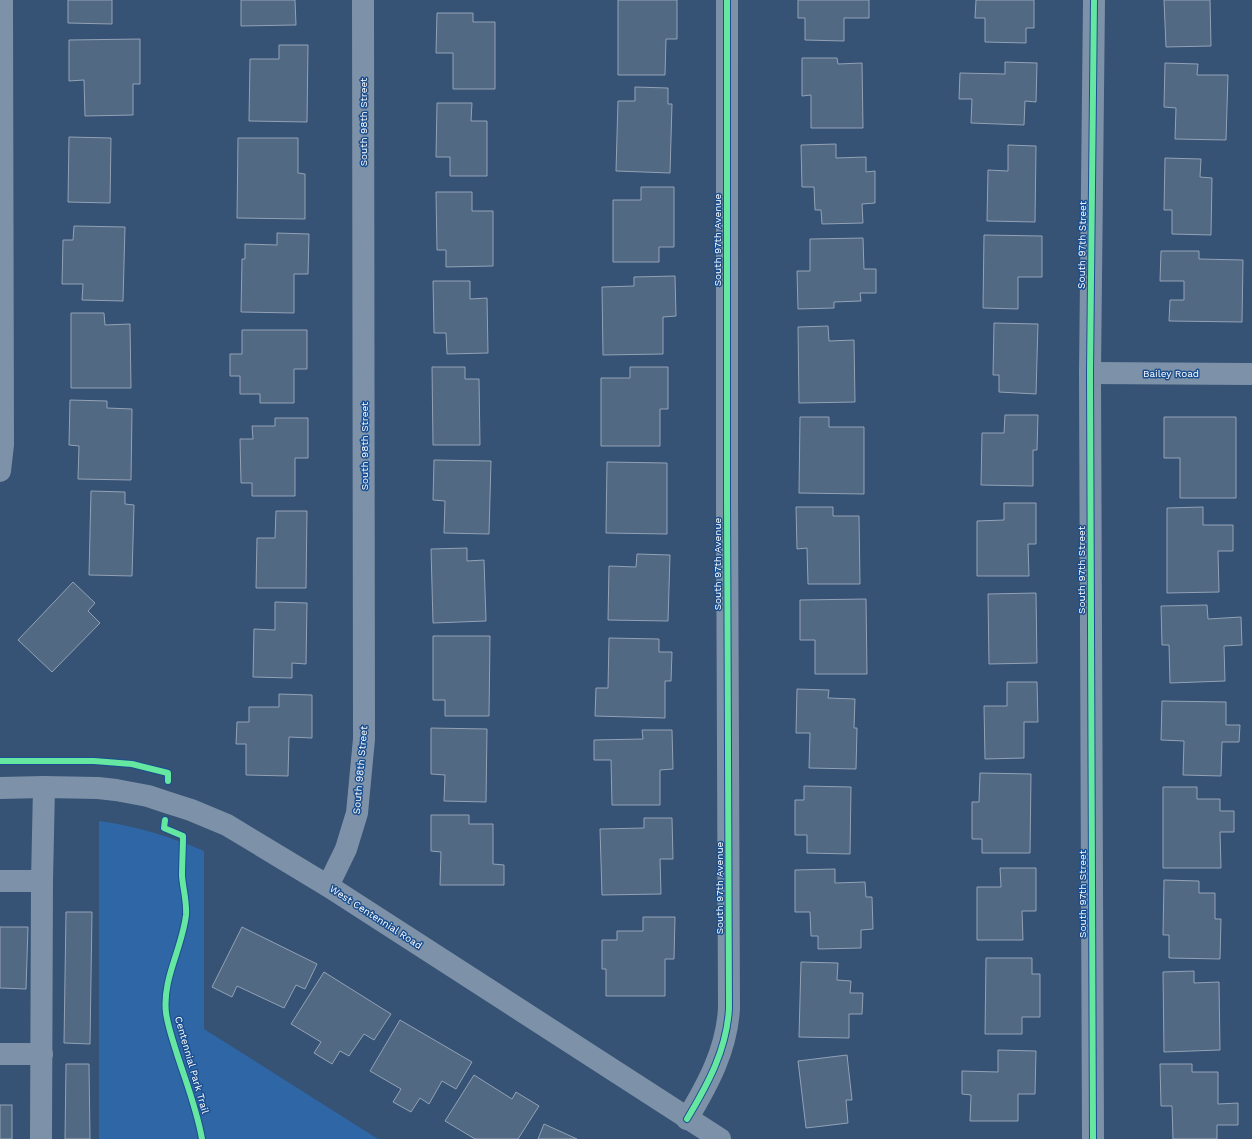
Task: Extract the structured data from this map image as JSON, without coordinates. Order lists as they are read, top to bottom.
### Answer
{
  "streets": {
    "street": [
      "South 98th Street",
      "South 97th Avenue",
      "South 97th Street",
      "Bailey Road",
      "West Centennial Road"
    ],
    "cycle path": ["Centennial Park Trail"]
  },
  "crossings": [
    ["South 98th Street", "West Centennial Road"],
    ["South 97th Avenue", "West Centennial Road"],
    ["South 97th Street", "Bailey Road"]
  ]
}
